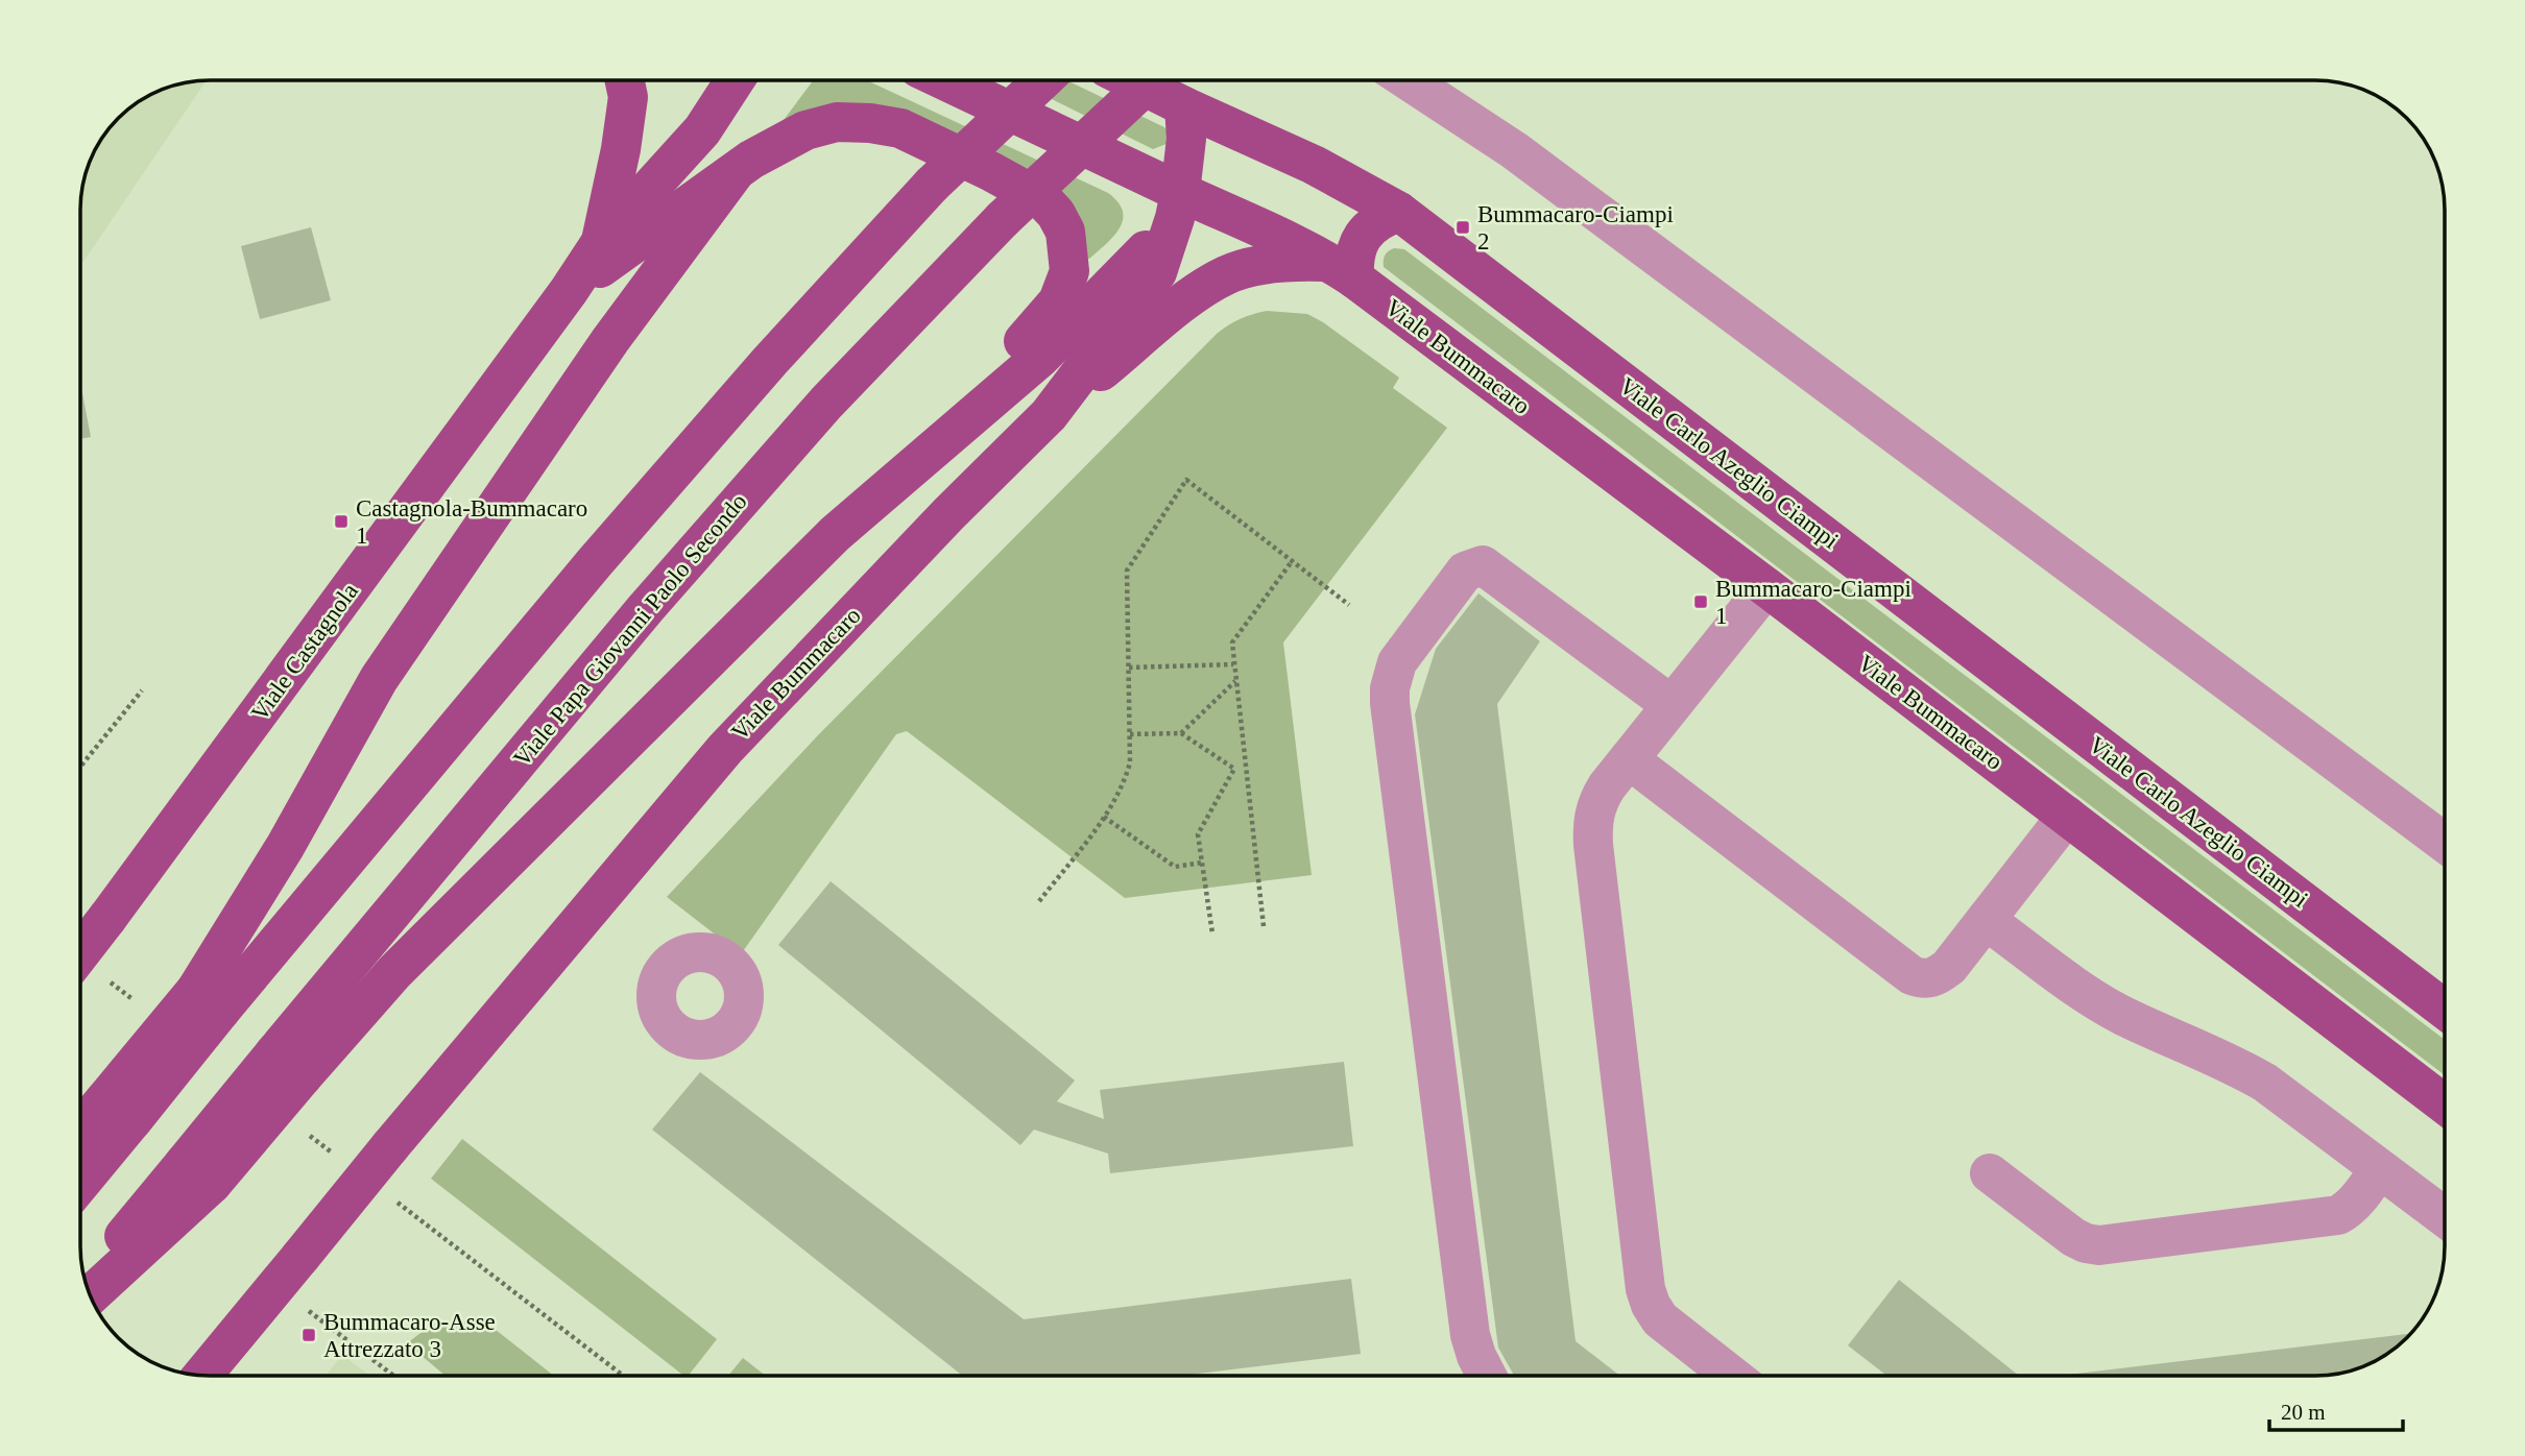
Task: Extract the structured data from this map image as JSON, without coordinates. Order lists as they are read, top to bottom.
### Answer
{
  "streets": {
    "main road": [
      "Viale Bummacaro",
      "Viale Carlo Azeglio Ciampi",
      "Viale Papa Giovanni Paolo Secondo",
      "Viale Castagnola"
    ]
  },
  "crossings": [
    ["Viale Bummacaro", "Viale Carlo Azeglio Ciampi"]
  ],
  "places": {
    "transit": [
      "Bummacaro-Ciampi 2",
      "Castagnola-Bummacaro 1",
      "Bummacaro-Ciampi 1",
      "Bummacaro-Asse Attrezzato 3"
    ]
  },
  "scale_bar": "20 m"
}
